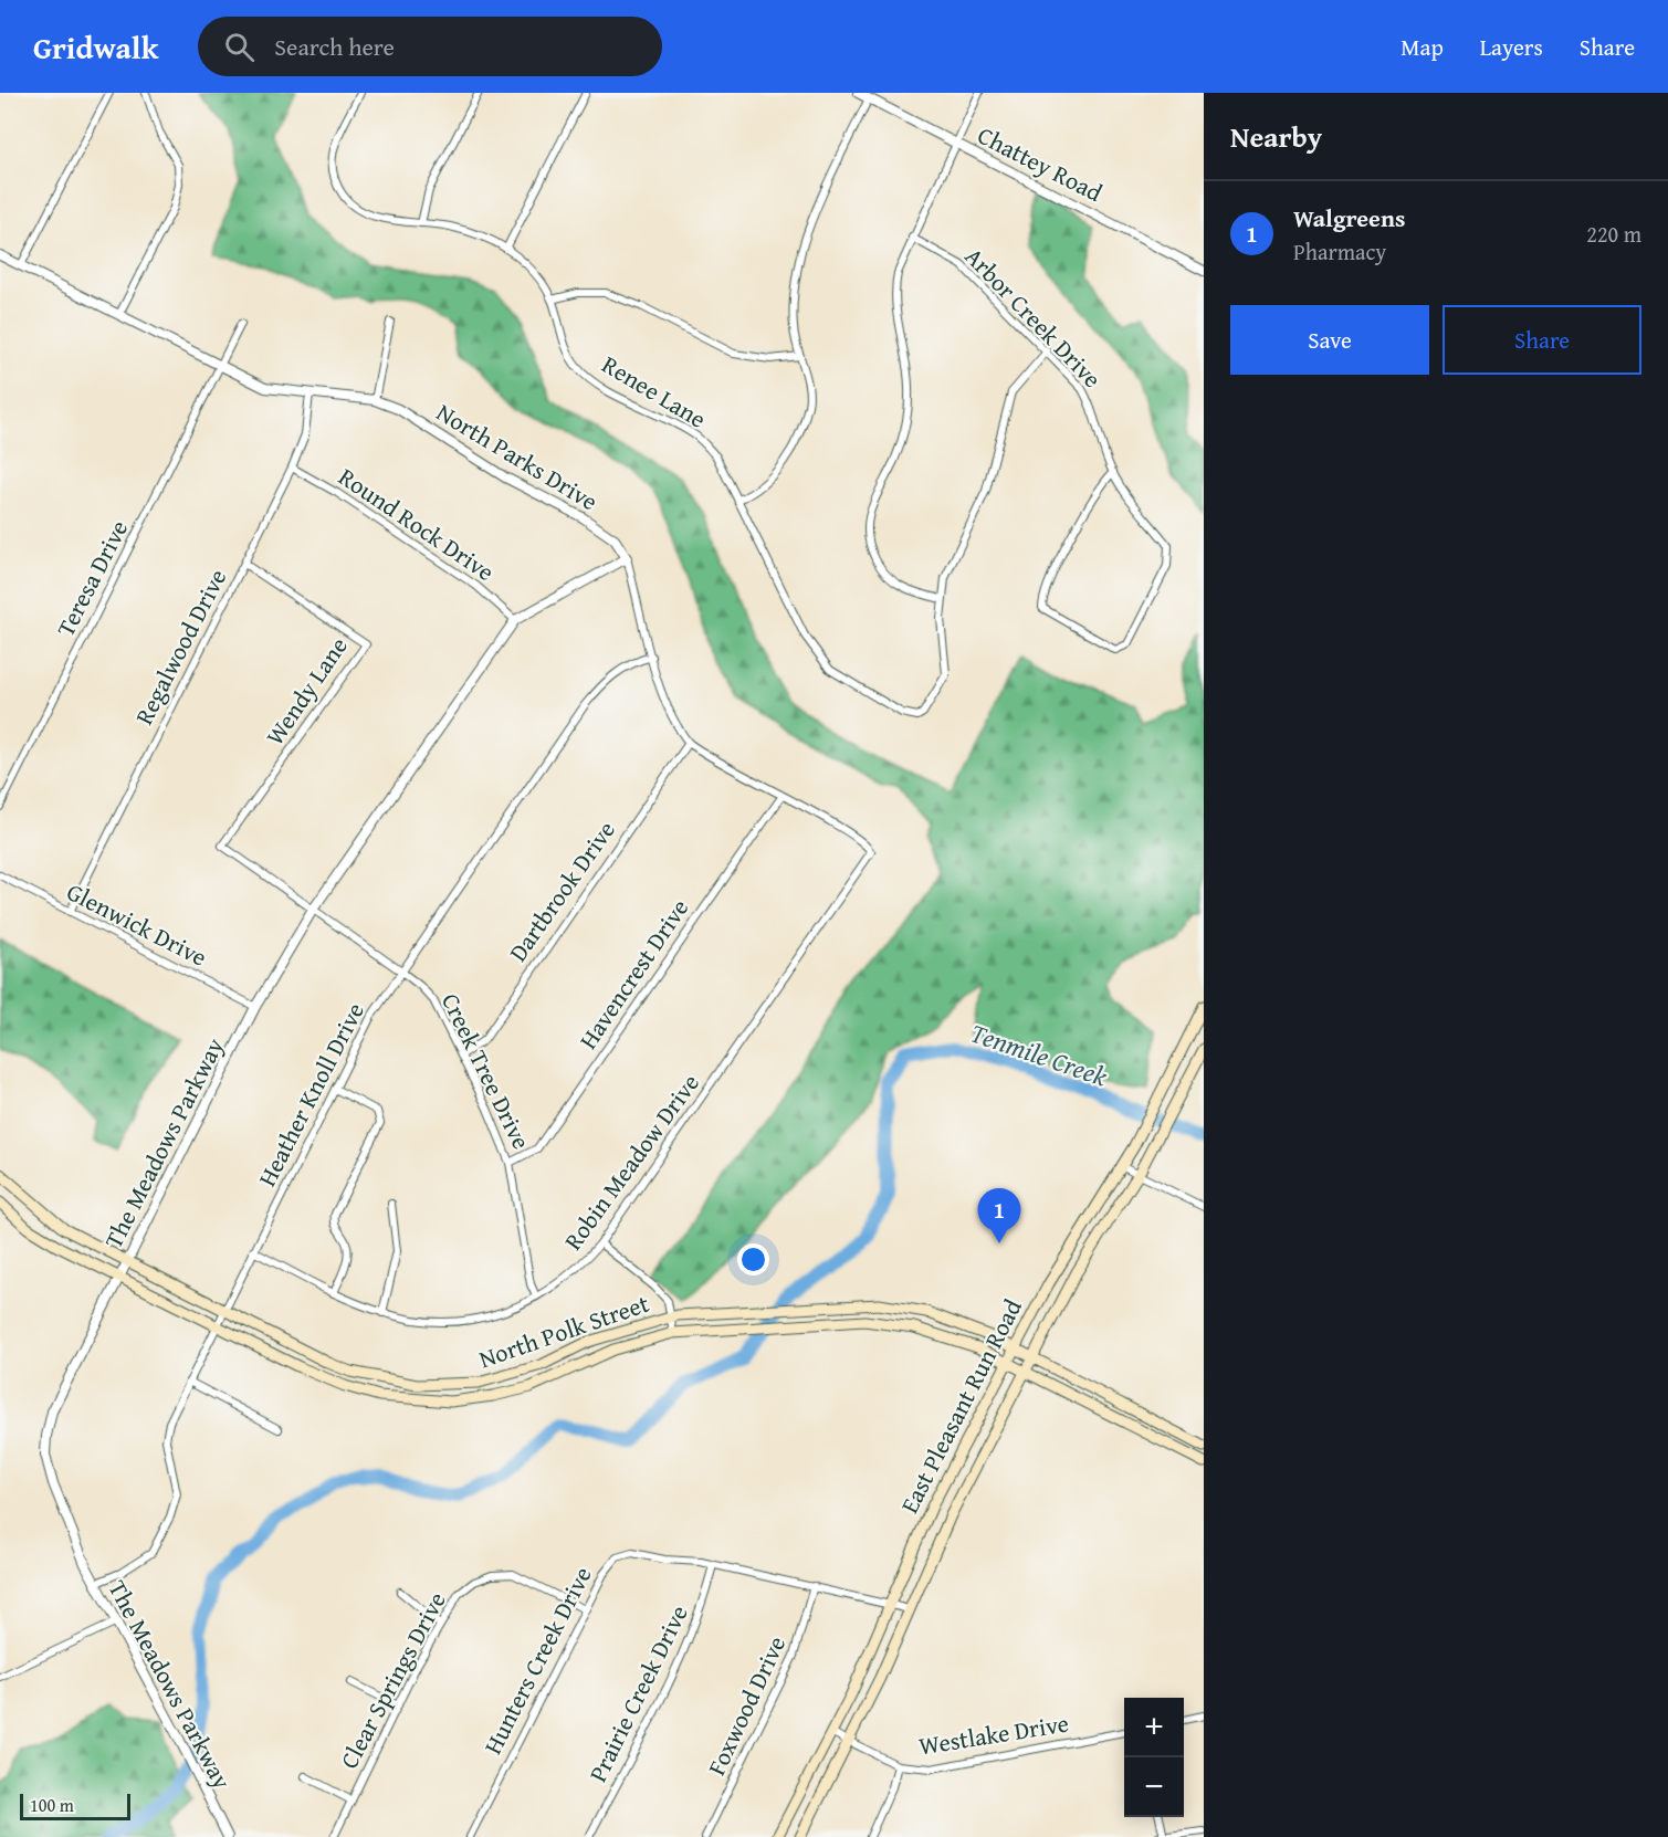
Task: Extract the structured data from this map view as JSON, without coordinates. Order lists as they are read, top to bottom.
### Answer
{
  "streets": {
    "main road": ["North Polk Street", "East Pleasant Run Road"],
    "street": [
      "Chattey Road",
      "Arbor Creek Drive",
      "Renee Lane",
      "North Parks Drive",
      "Round Rock Drive",
      "Teresa Drive",
      "Regalwood Drive",
      "Wendy Lane",
      "Dartbrook Drive",
      "Glenwick Drive",
      "Havencrest Drive",
      "Creek Tree Drive",
      "Heather Knoll Drive",
      "The Meadows Parkway",
      "Robin Meadow Drive",
      "Hunters Creek Drive",
      "Clear Springs Drive",
      "Prairie Creek Drive",
      "Foxwood Drive",
      "Westlake Drive"
    ]
  },
  "crossings": [
    ["North Parks Drive", "Teresa Drive"],
    ["North Parks Drive", "Regalwood Drive"],
    ["North Parks Drive", "Dartbrook Drive"],
    ["North Parks Drive", "Havencrest Drive"],
    ["North Parks Drive", "Heather Knoll Drive"],
    ["North Parks Drive", "The Meadows Parkway"],
    ["North Parks Drive", "Robin Meadow Drive"],
    ["Round Rock Drive", "Regalwood Drive"],
    ["Round Rock Drive", "The Meadows Parkway"],
    ["Regalwood Drive", "Wendy Lane"],
    ["Regalwood Drive", "Glenwick Drive"],
    ["Wendy Lane", "Creek Tree Drive"],
    ["Dartbrook Drive", "Creek Tree Drive"],
    ["Glenwick Drive", "The Meadows Parkway"],
    ["Havencrest Drive", "Creek Tree Drive"],
    ["Creek Tree Drive", "Heather Knoll Drive"],
    ["Creek Tree Drive", "The Meadows Parkway"],
    ["Creek Tree Drive", "Robin Meadow Drive"],
    ["Heather Knoll Drive", "The Meadows Parkway"],
    ["Heather Knoll Drive", "Robin Meadow Drive"],
    ["Heather Knoll Drive", "North Polk Street"],
    ["The Meadows Parkway", "North Polk Street"],
    ["North Polk Street", "East Pleasant Run Road"],
    ["East Pleasant Run Road", "Hunters Creek Drive"],
    ["East Pleasant Run Road", "Westlake Drive"],
    ["Hunters Creek Drive", "Clear Springs Drive"],
    ["Hunters Creek Drive", "Prairie Creek Drive"],
    ["Hunters Creek Drive", "Foxwood Drive"]
  ],
  "water": ["Tenmile Creek"],
  "scale_bar": "100 m",
  "page": {
    "header": "Gridwalk",
    "search": "Search here",
    "nav": ["Map", "Layers", "Share"],
    "heading": "Nearby",
    "list": [
      {
        "mark": "1",
        "name": "Walgreens",
        "note": "Pharmacy",
        "value": "220 m"
      }
    ],
    "buttons": ["Save", "Share"],
    "pins": "1",
    "map_buttons": ["+", "−"],
    "scale": "100 m"
  }
}
